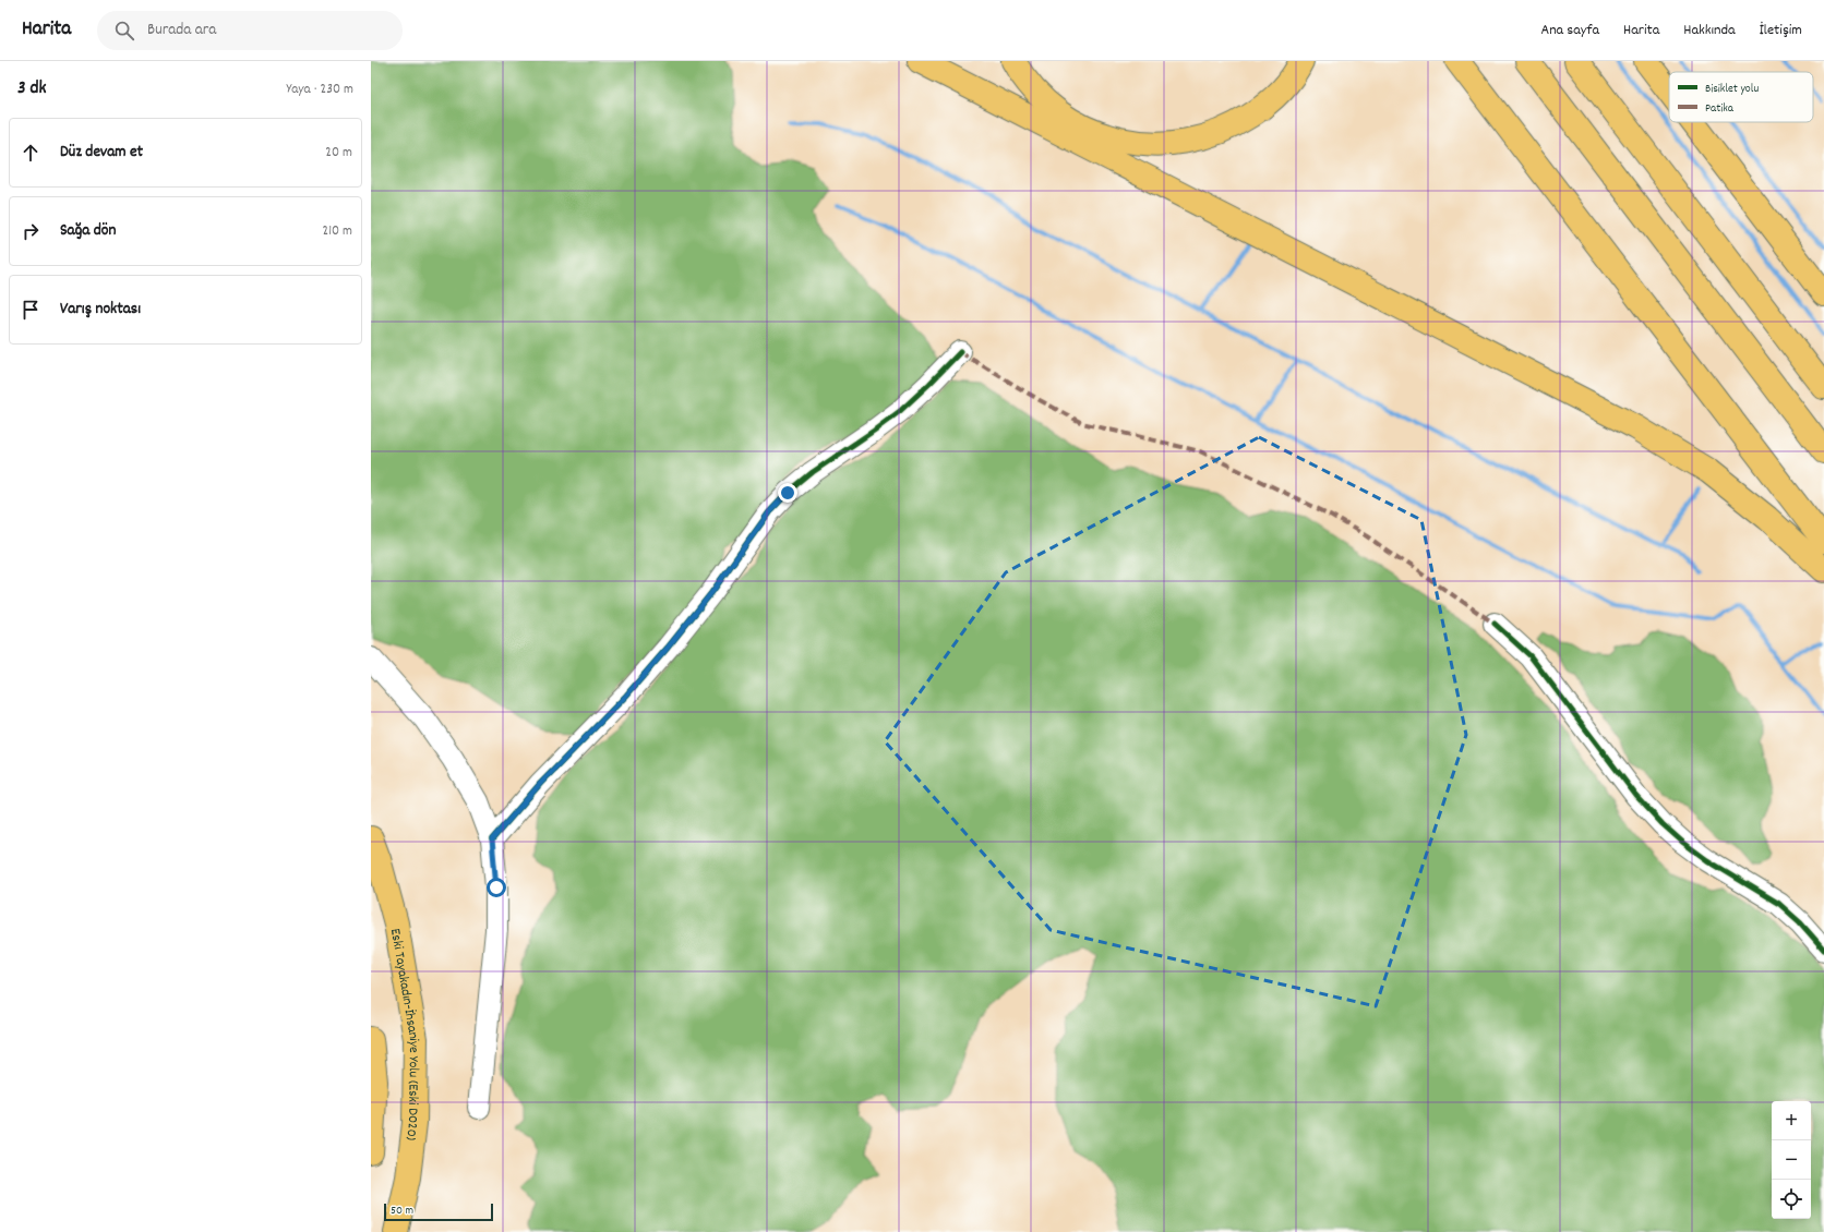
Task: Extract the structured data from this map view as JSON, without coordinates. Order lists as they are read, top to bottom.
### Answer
{
  "streets": {
    "main road": ["Eski Tayakadın-İhsaniye Yolu (Eski D020)"]
  },
  "legend": ["Bisiklet yolu", "Patika"],
  "scale_bar": "50 m",
  "page": {
    "header": "Harita",
    "search": "Burada ara",
    "nav": [
      "Ana sayfa",
      "Harita",
      "Hakkında",
      "İletişim"
    ],
    "heading": ["3 dk", "Yaya · 230 m"],
    "list": [
      ["Düz devam et", "20 m"],
      ["Sağa dön", "210 m"],
      "Varış noktası"
    ],
    "map_buttons": ["+", "−"],
    "scale": "50 m"
  }
}
